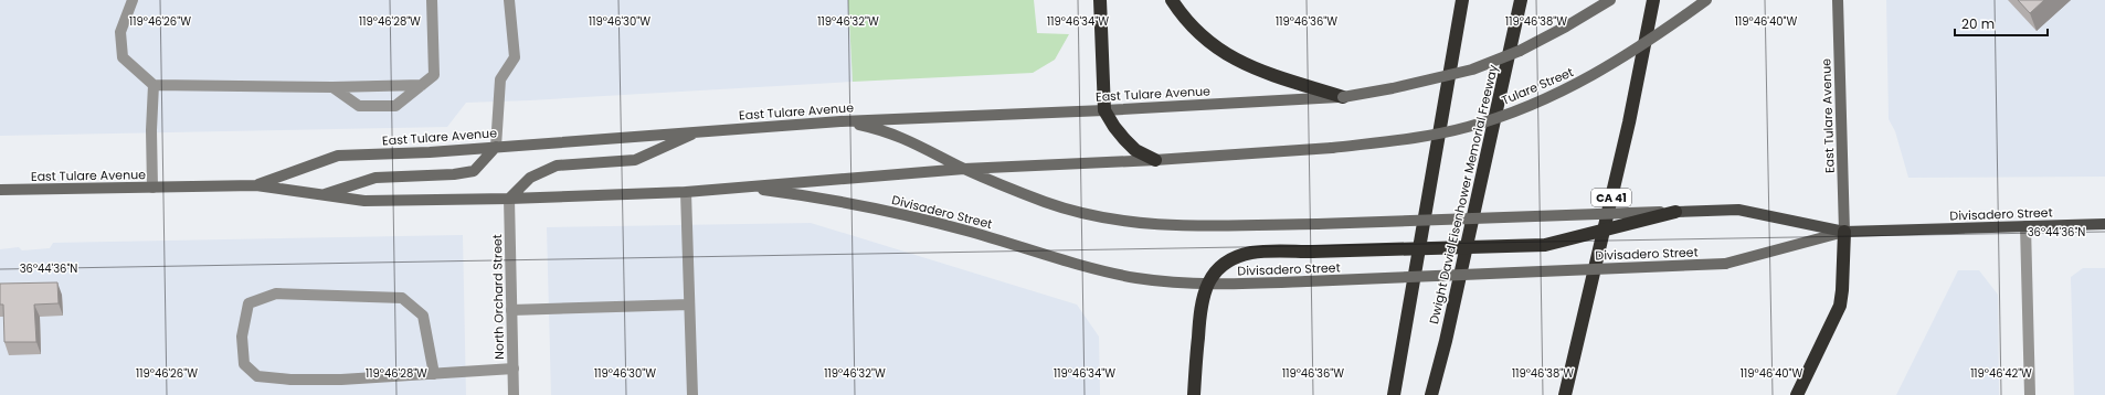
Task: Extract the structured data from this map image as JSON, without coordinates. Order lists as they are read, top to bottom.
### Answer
{
  "streets": {
    "highway": ["Dwight David Eisenhower Memorial Freeway", "CA 41"],
    "main road": ["Tulare Street", "East Tulare Avenue", "Divisadero Street"],
    "street": ["North Orchard Street"]
  },
  "crossings": [
    ["Tulare Street", "East Tulare Avenue"],
    ["East Tulare Avenue", "Divisadero Street"],
    ["East Tulare Avenue", "North Orchard Street"]
  ],
  "scale_bar": "20 m",
  "coordinates": [
    "119°46'26\"W",
    "119°46'28\"W",
    "119°46'30\"W",
    "119°46'32\"W",
    "119°46'34\"W",
    "119°46'36\"W",
    "119°46'38\"W",
    "119°46'40\"W",
    "36°44'36\"N",
    "119°46'42\"W"
  ]
}
